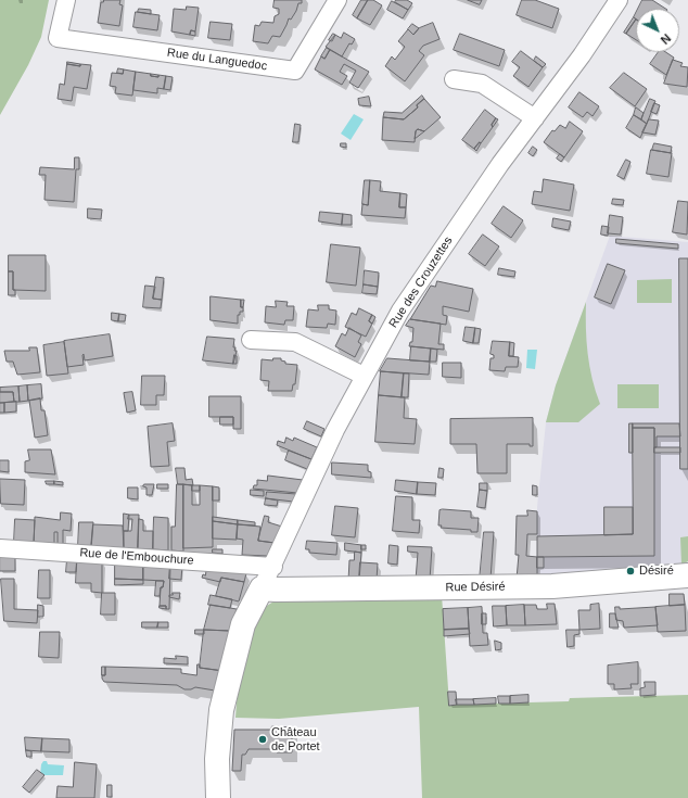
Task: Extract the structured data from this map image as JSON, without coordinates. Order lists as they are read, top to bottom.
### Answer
{
  "streets": {
    "street": [
      "Rue du Languedoc",
      "Rue des Crouzettes",
      "Rue de l'Embouchure",
      "Rue Désiré"
    ]
  },
  "crossings": [
    ["Rue des Crouzettes", "Rue de l'Embouchure"],
    ["Rue des Crouzettes", "Rue Désiré"]
  ],
  "places": ["Désiré", "Château de Portet"],
  "north": "bottom right"
}
